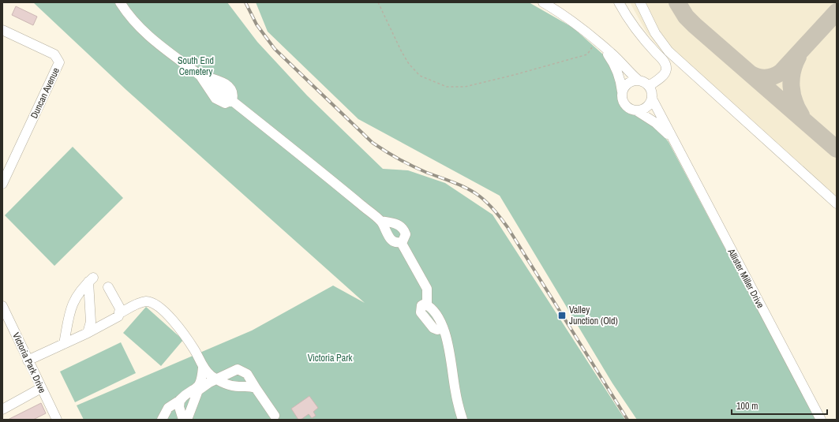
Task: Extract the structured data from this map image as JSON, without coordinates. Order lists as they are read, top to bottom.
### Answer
{
  "streets": {
    "street": ["Duncan Avenue", "Allister Miller Drive", "Victoria Park Drive"]
  },
  "parks": ["South End Cemetery", "Victoria Park"],
  "places": {
    "transit": ["Valley Junction (Old)"]
  },
  "scale_bar": "100 m"
}
